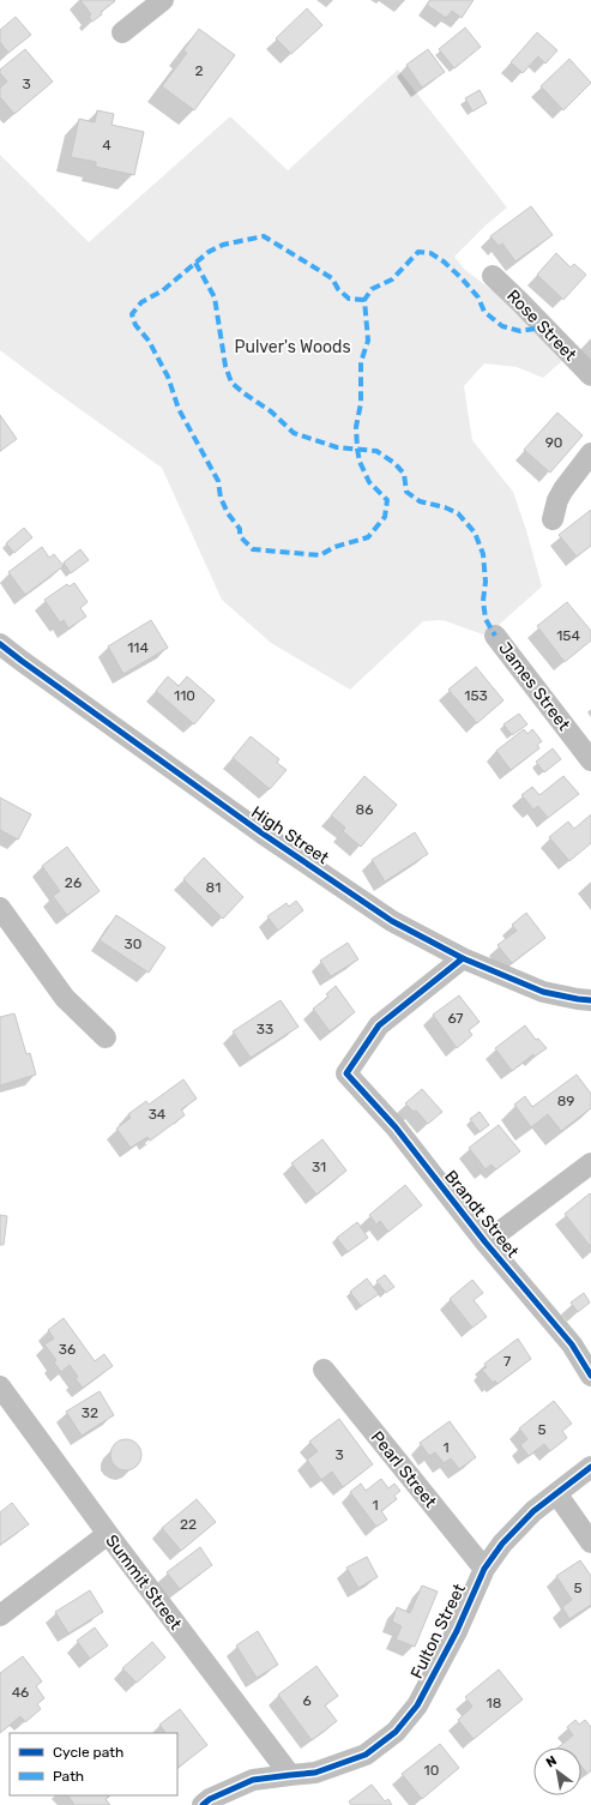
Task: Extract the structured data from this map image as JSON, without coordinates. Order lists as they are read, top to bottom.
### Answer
{
  "streets": {
    "street": [
      "Rose Street",
      "James Street",
      "High Street",
      "Brandt Street",
      "Pearl Street",
      "Summit Street",
      "Fulton Street"
    ]
  },
  "crossings": [
    ["High Street", "Brandt Street"],
    ["Pearl Street", "Fulton Street"],
    ["Summit Street", "Fulton Street"]
  ],
  "parks": ["Pulver's Woods"],
  "house_numbers": [
    "2",
    "3",
    "4",
    "90",
    "154",
    "114",
    "110",
    "153",
    "86",
    "26",
    "81",
    "30",
    "67",
    "33",
    "89",
    "34",
    "31",
    "36",
    "7",
    "32",
    "5",
    "1",
    "3",
    "1",
    "22",
    "5",
    "46",
    "6",
    "18",
    "10"
  ],
  "legend": ["Cycle path", "Path"],
  "north": "top left"
}
